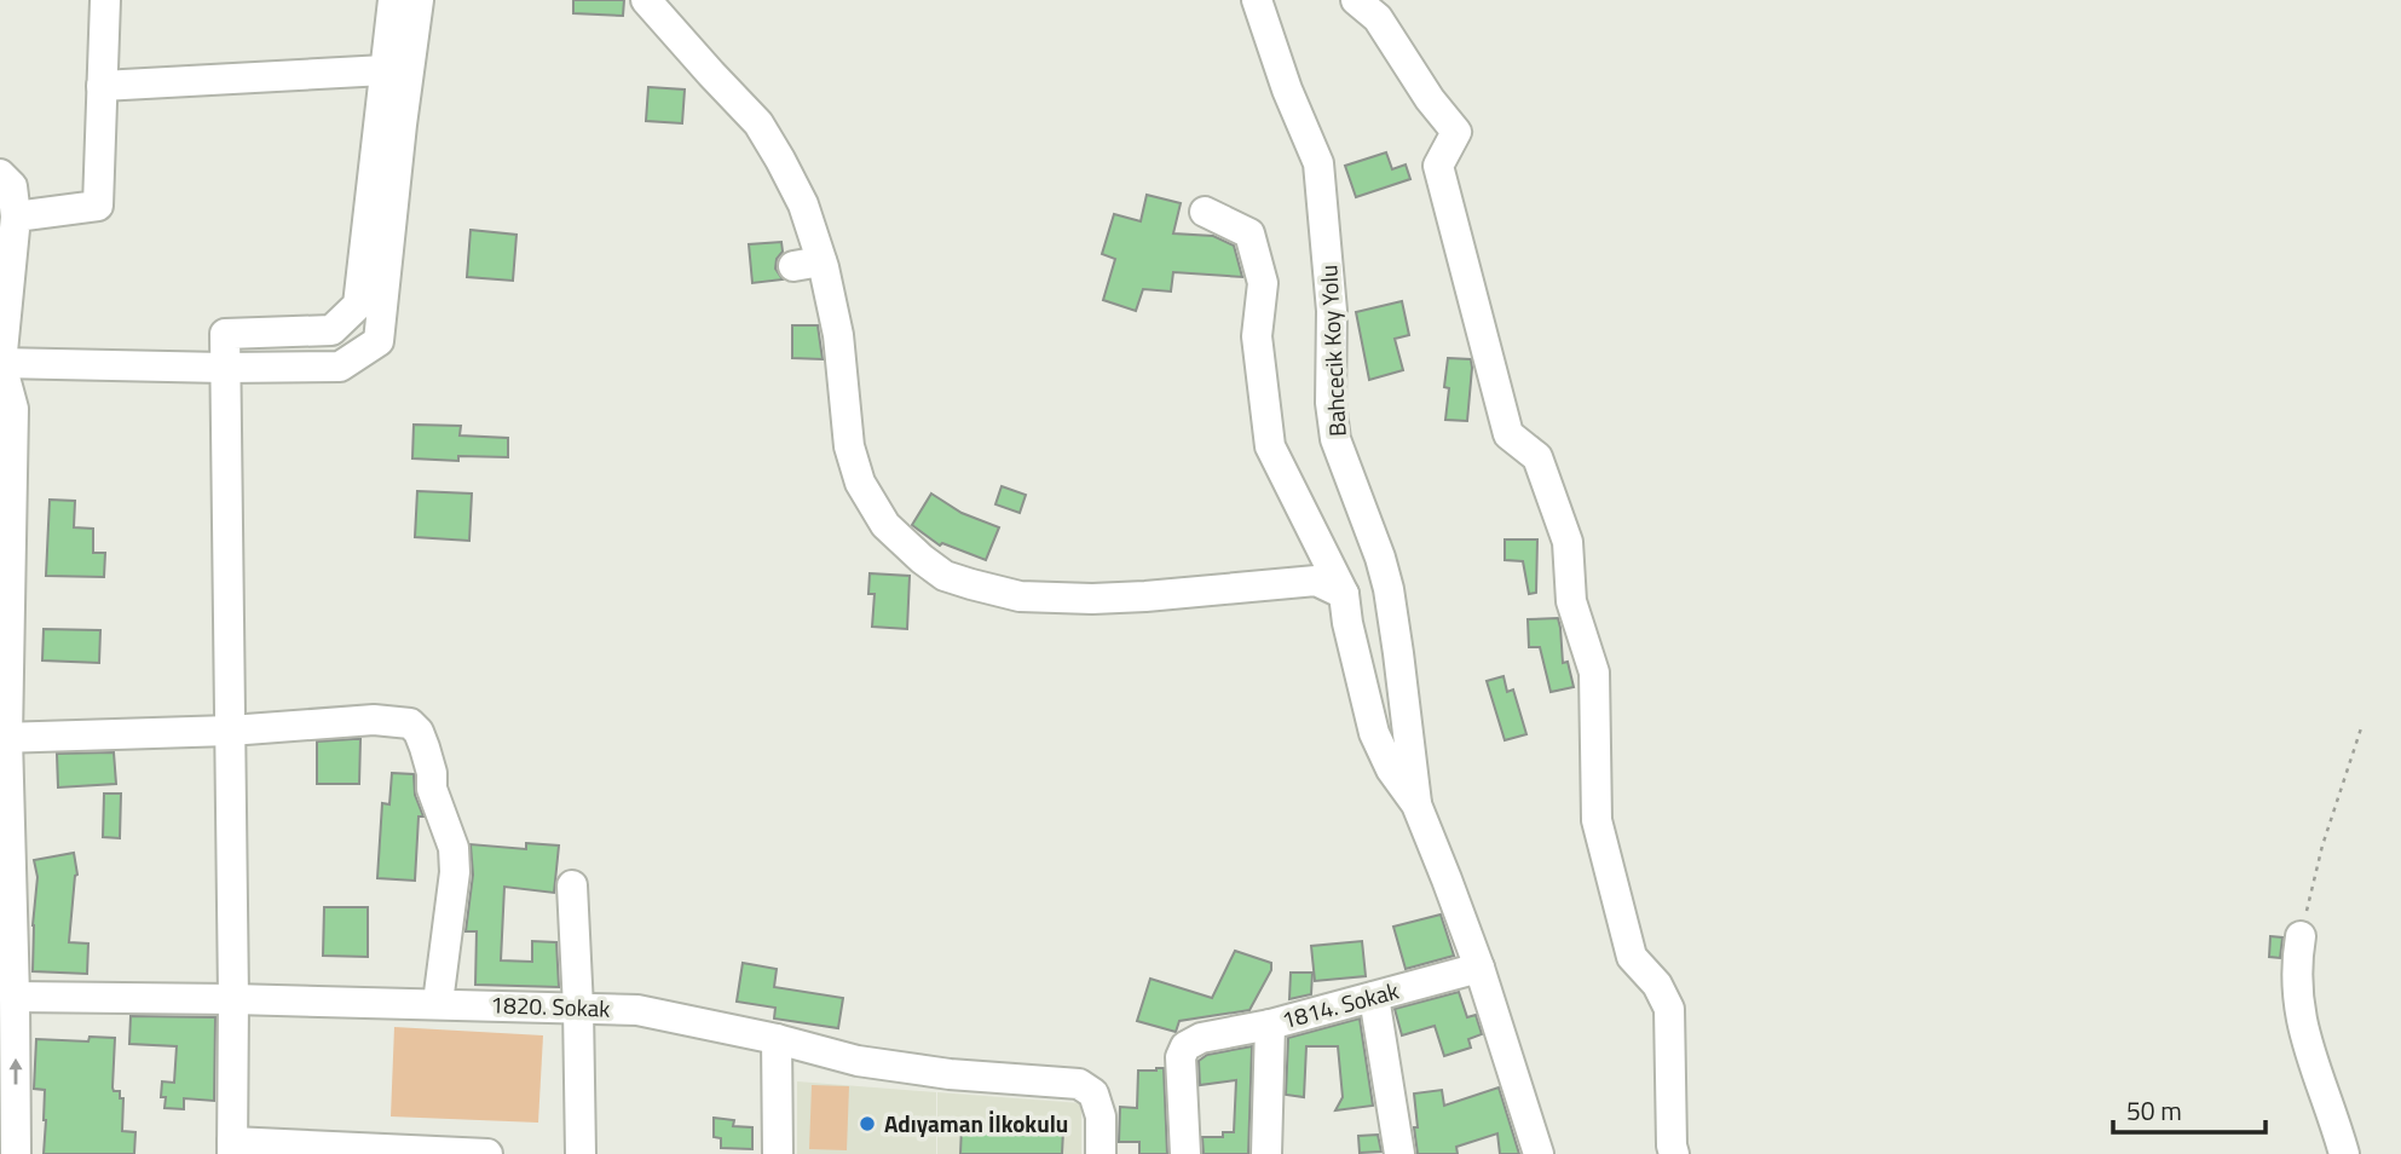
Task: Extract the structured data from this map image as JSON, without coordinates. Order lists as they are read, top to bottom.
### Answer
{
  "streets": {
    "street": ["Bahcecik Koy Yolu", "1814. Sokak", "1820. Sokak"]
  },
  "places": ["Adıyaman İlkokulu"],
  "scale_bar": "50 m"
}
